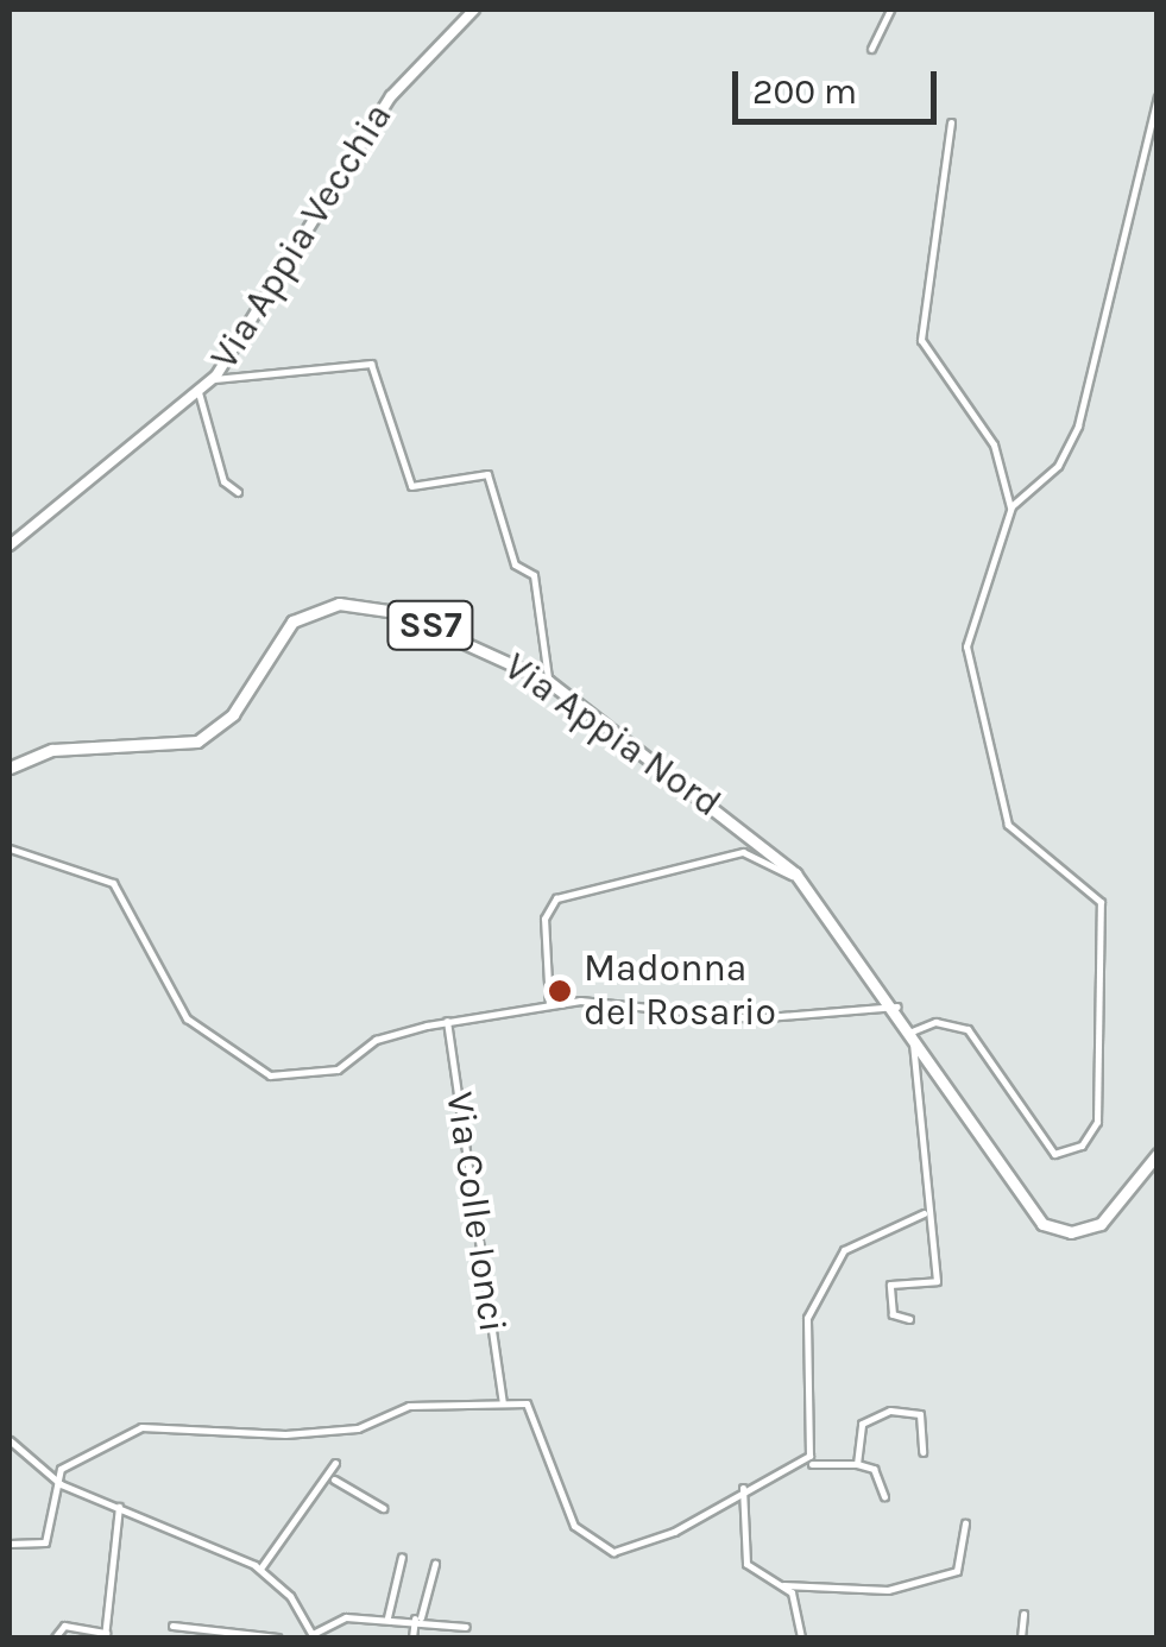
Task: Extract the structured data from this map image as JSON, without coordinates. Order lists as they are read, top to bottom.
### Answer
{
  "streets": {
    "main road": ["Via Appia Vecchia", "SS7", "Via Appia Nord"],
    "street": ["Via Colle Ionci"]
  },
  "crossings": [
    ["SS7", "Via Appia Nord"]
  ],
  "places": ["Madonna del Rosario"],
  "scale_bar": "200 m"
}
